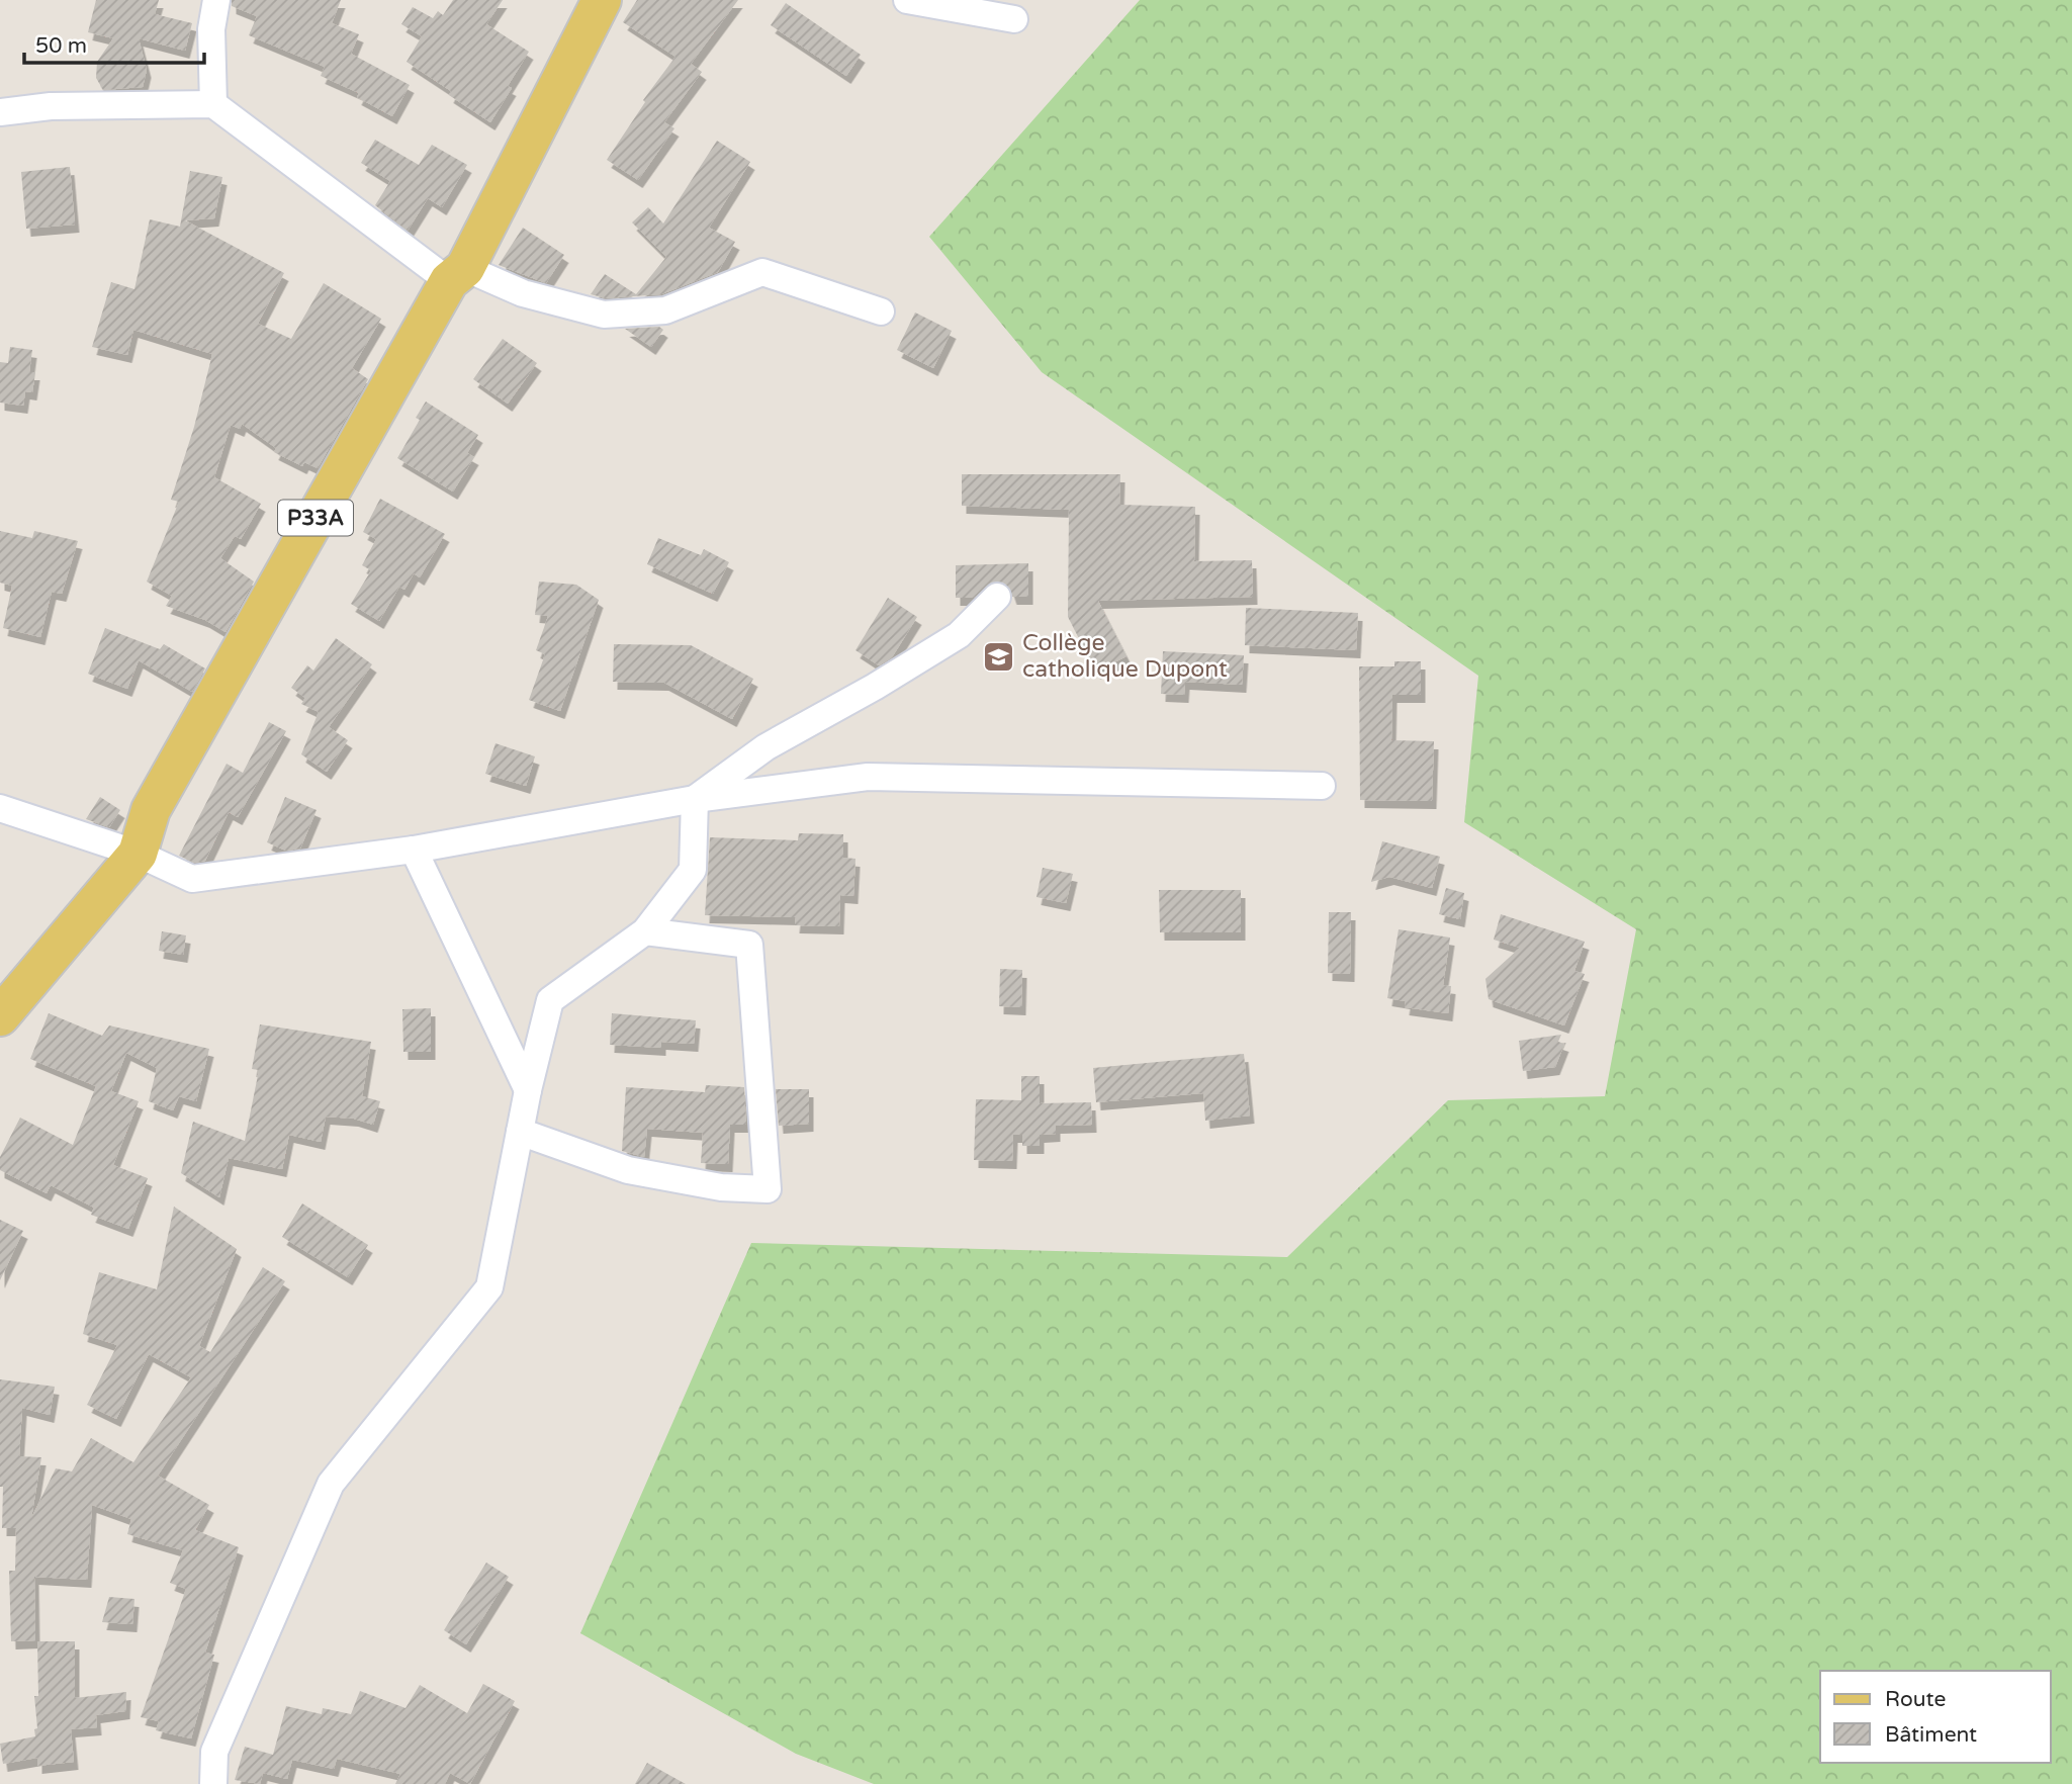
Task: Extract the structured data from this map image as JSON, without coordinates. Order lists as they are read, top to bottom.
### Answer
{
  "streets": {
    "main road": ["P33A"]
  },
  "places": {
    "school or university": ["Collège catholique Dupont"]
  },
  "legend": ["Route", "Bâtiment"],
  "scale_bar": "50 m"
}
